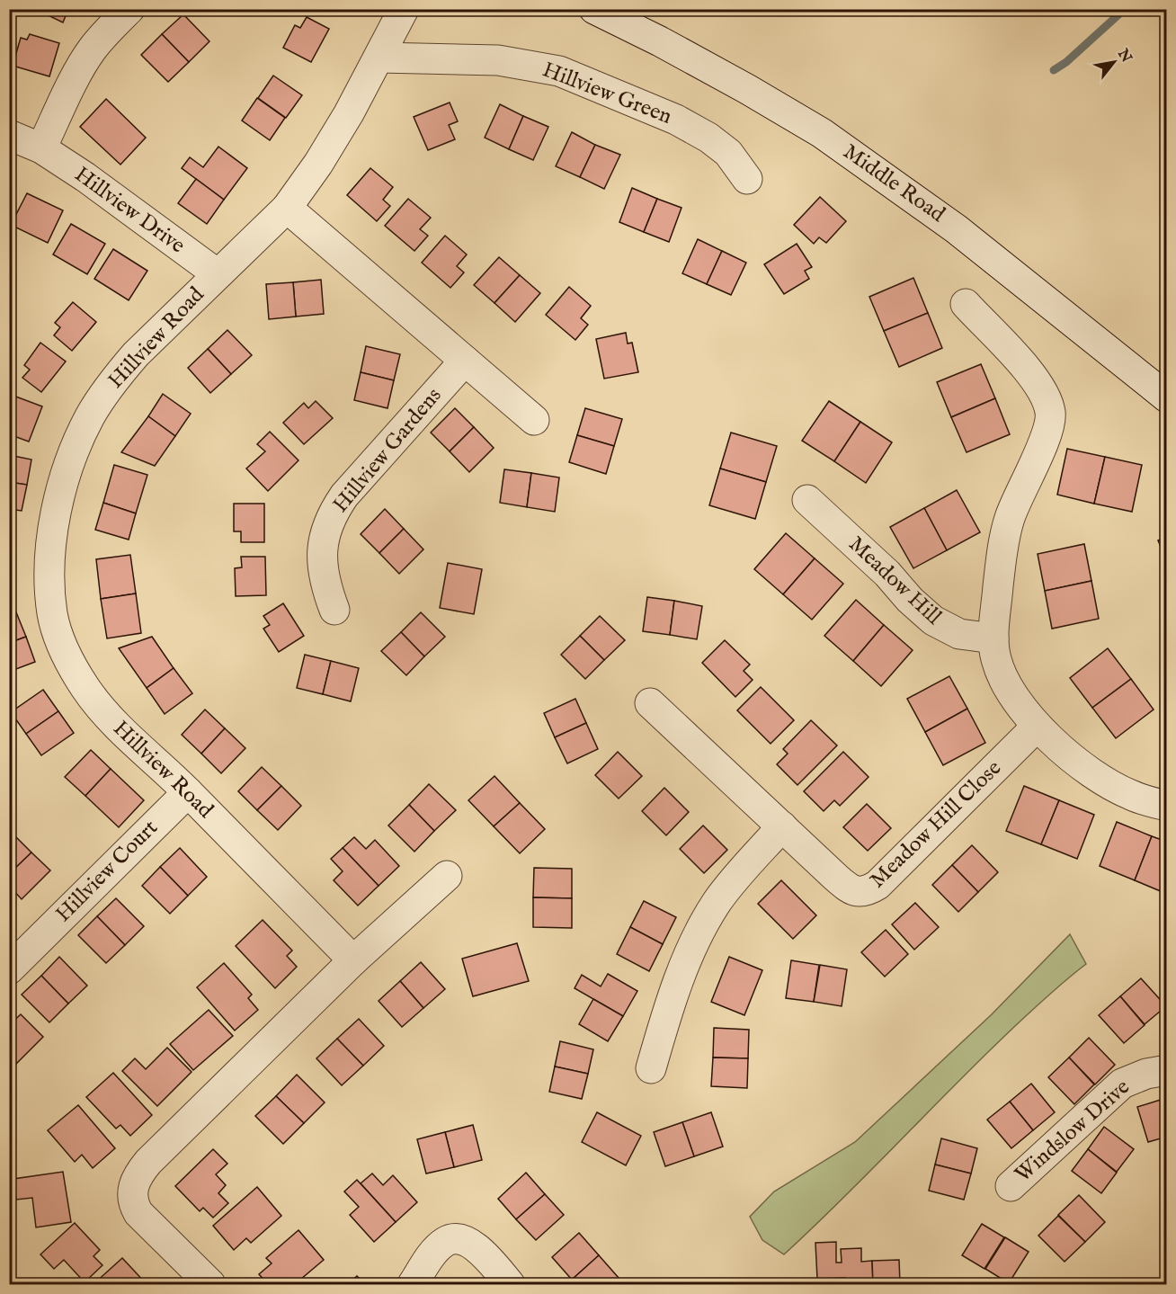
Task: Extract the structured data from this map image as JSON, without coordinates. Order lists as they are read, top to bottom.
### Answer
{
  "streets": {
    "street": [
      "Hillview Green",
      "Middle Road",
      "Hillview Drive",
      "Hillview Road",
      "Hillview Gardens",
      "Meadow Hill",
      "Meadow Hill Close",
      "Hillview Court",
      "Windslow Drive"
    ]
  },
  "crossings": [
    ["Hillview Green", "Hillview Road"],
    ["Hillview Drive", "Hillview Road"],
    ["Hillview Road", "Hillview Court"]
  ],
  "north": "top right"
}
